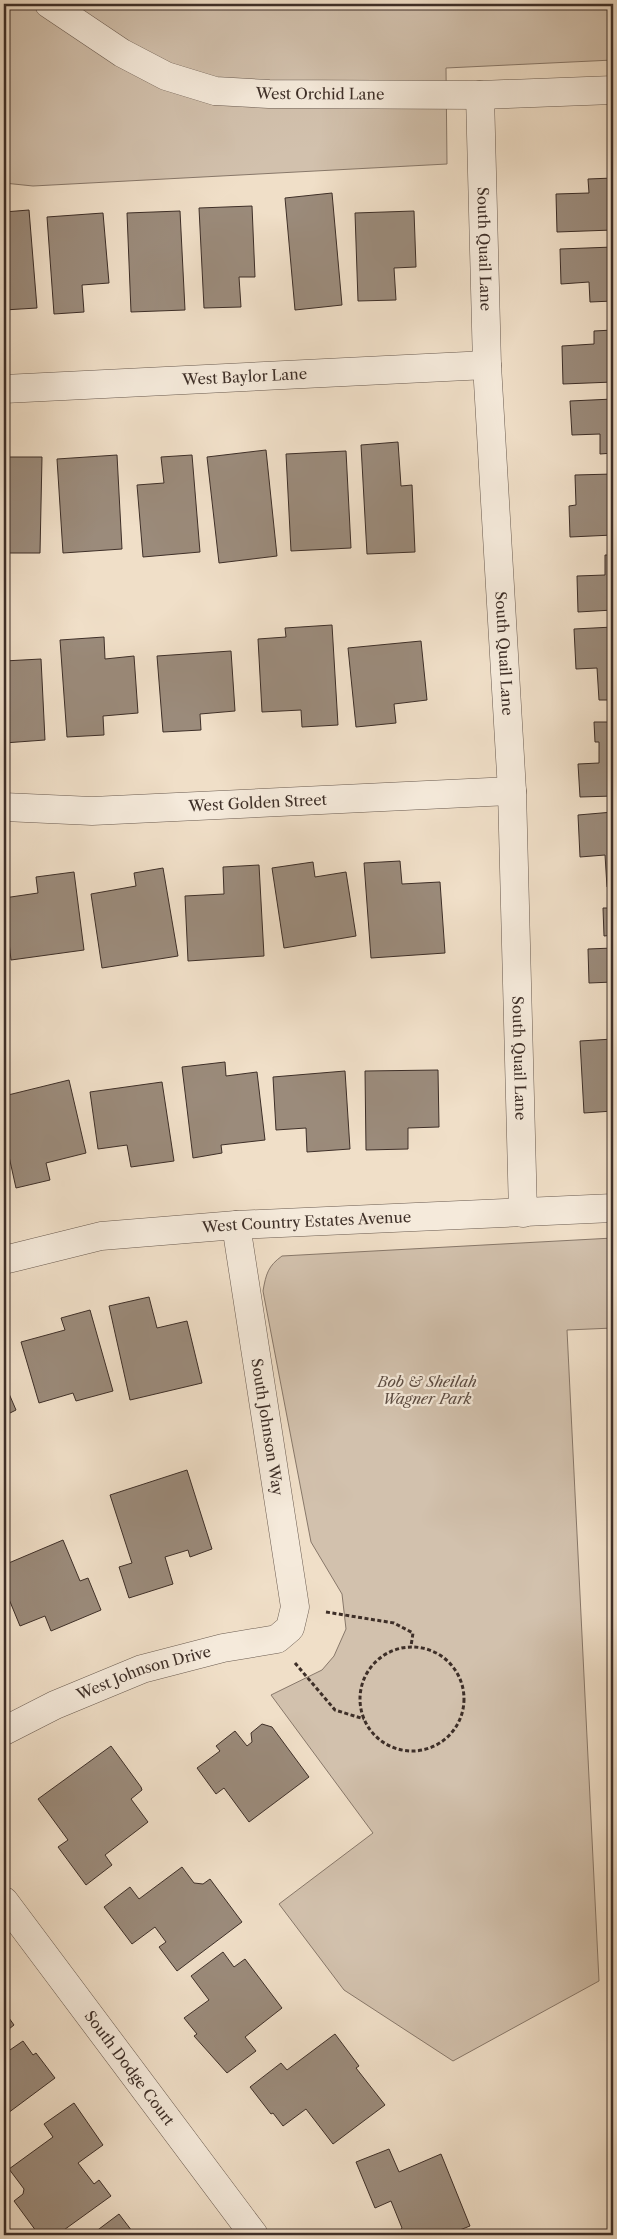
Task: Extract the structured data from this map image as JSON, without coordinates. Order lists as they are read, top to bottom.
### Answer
{
  "streets": {
    "street": [
      "West Orchid Lane",
      "South Quail Lane",
      "West Baylor Lane",
      "West Golden Street",
      "West Country Estates Avenue",
      "South Johnson Way",
      "West Johnson Drive",
      "South Dodge Court"
    ]
  },
  "crossings": [
    ["West Orchid Lane", "South Quail Lane"],
    ["South Quail Lane", "West Baylor Lane"],
    ["South Quail Lane", "West Golden Street"],
    ["South Quail Lane", "West Country Estates Avenue"],
    ["West Country Estates Avenue", "South Johnson Way"],
    ["South Johnson Way", "West Johnson Drive"]
  ],
  "parks": ["Bob & Sheilah Wagner Park"]
}
